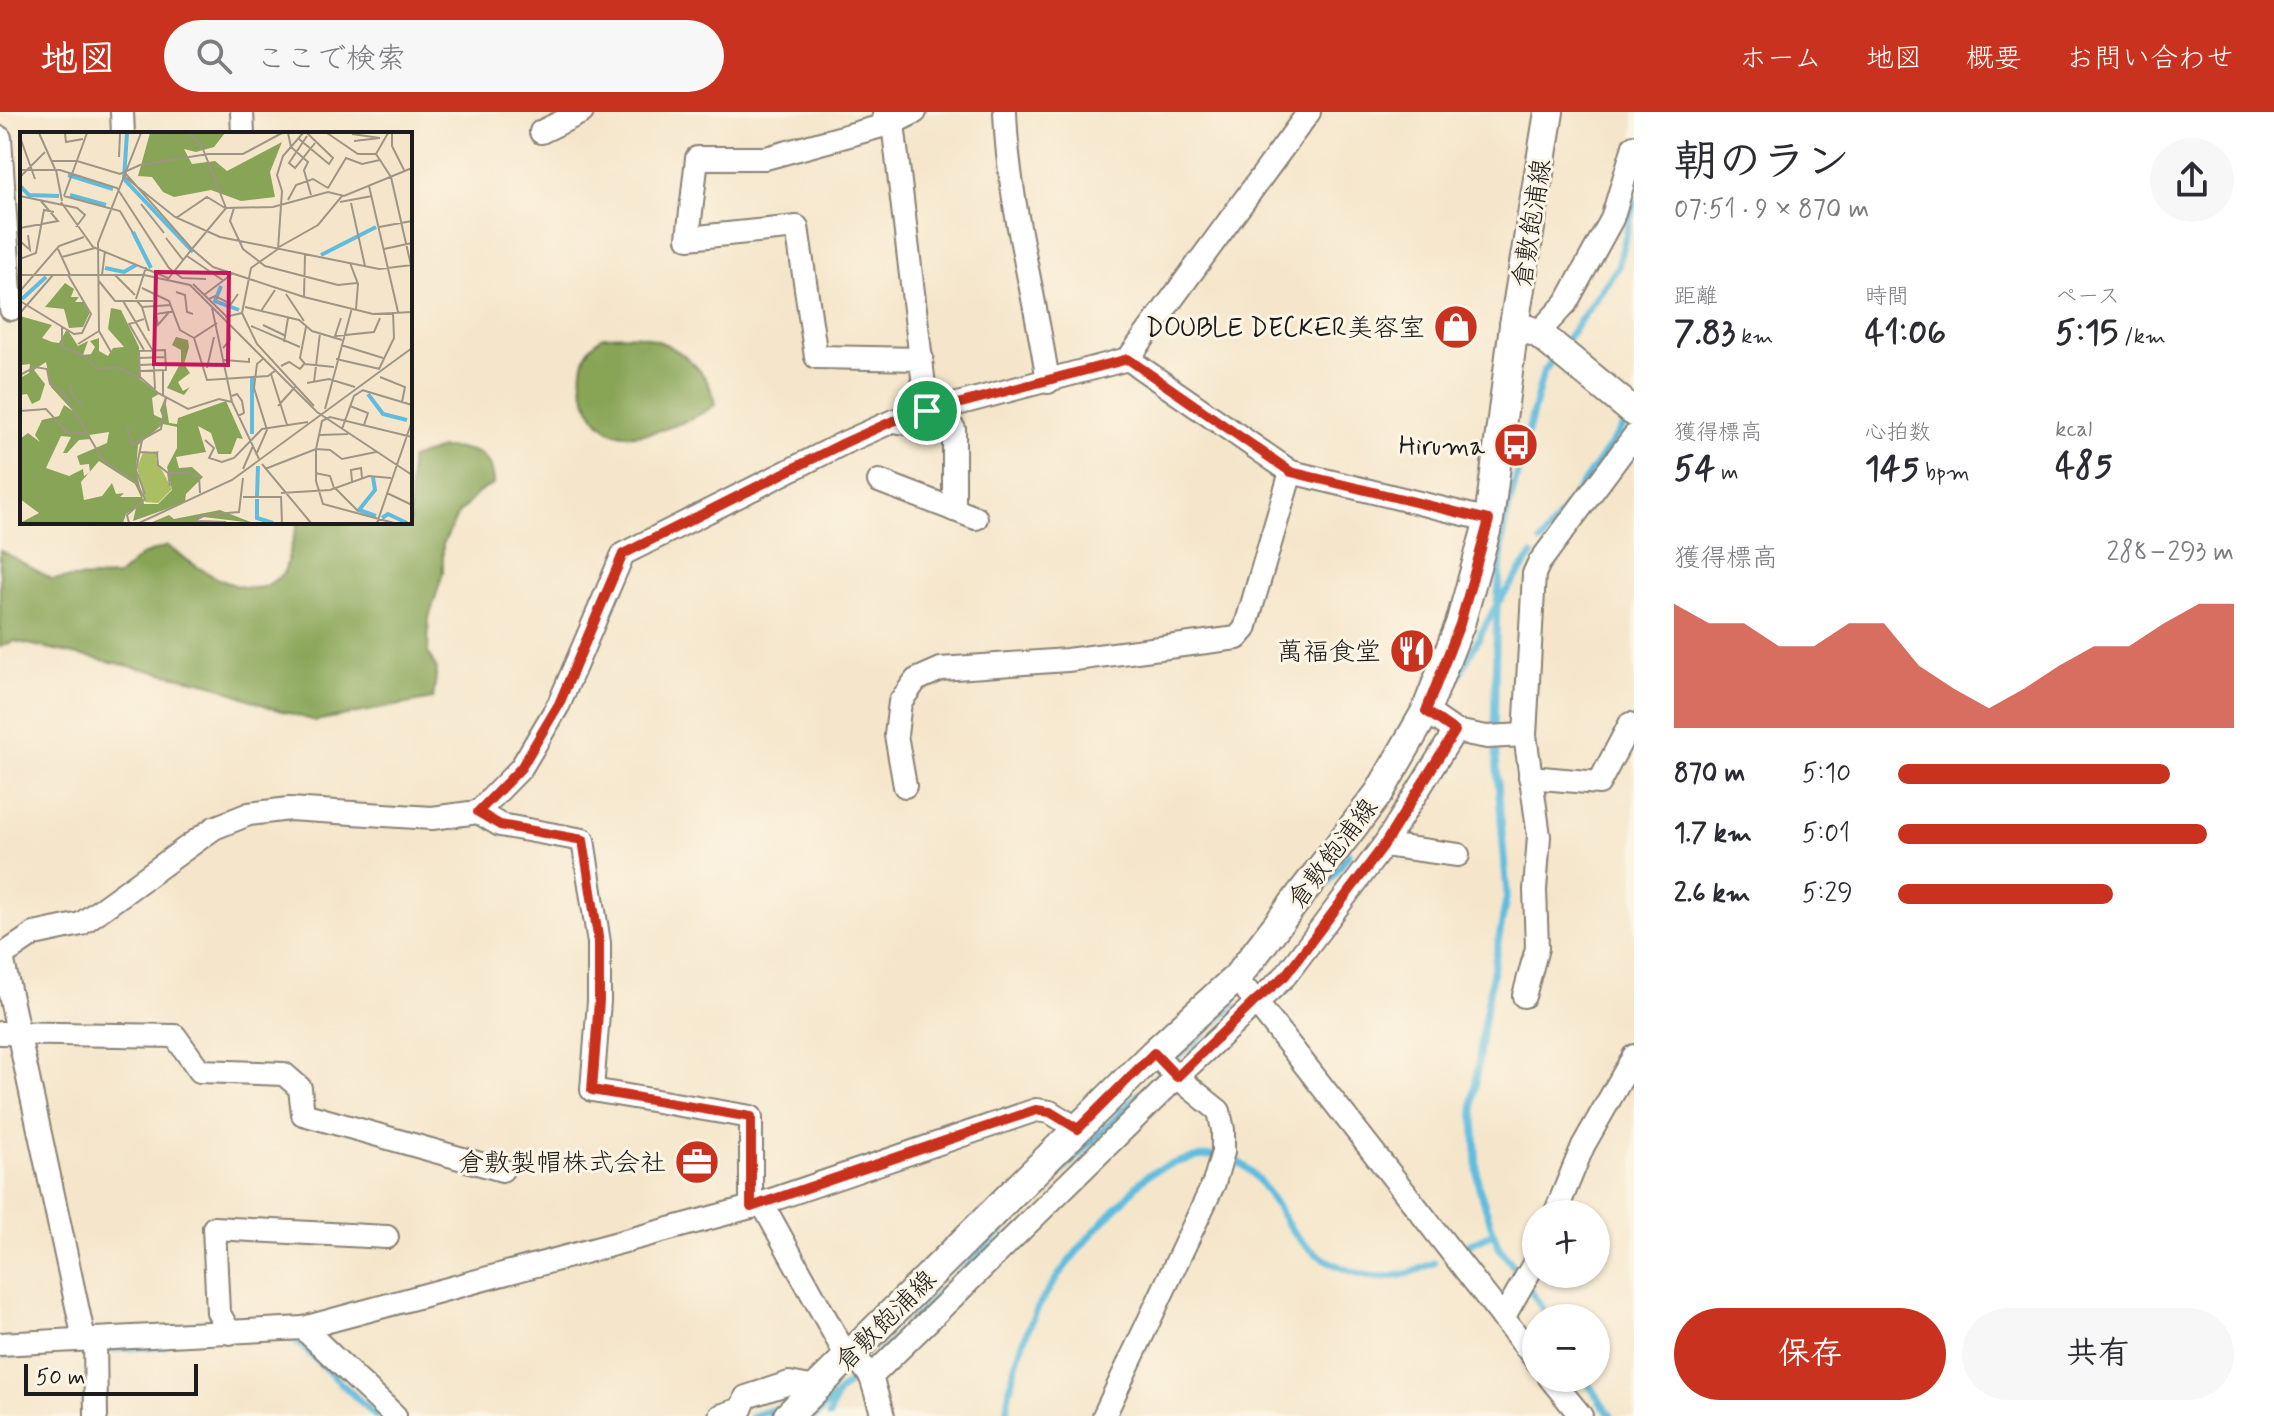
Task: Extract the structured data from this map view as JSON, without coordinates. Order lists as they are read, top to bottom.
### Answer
{
  "streets": {
    "main road": ["倉敷飽浦線"]
  },
  "places": {
    "shop": ["DOUBLE DECKER美容室"],
    "bus stop": ["Hiruma"],
    "restaurant": ["萬福食堂"],
    "office": ["倉敷製帽株式会社"]
  },
  "scale_bar": "50 m",
  "page": {
    "header": "地図",
    "search": "ここで検索",
    "nav": [
      "ホーム",
      "地図",
      "概要",
      "お問い合わせ"
    ],
    "heading": ["朝のラン", "07:51 · 9 × 870 m"],
    "stats": [
      ["距離", "7.83 km"],
      ["時間", "41:06"],
      ["ペース", "5:15 /km"],
      ["獲得標高", "54 m"],
      ["心拍数", "145 bpm"],
      ["kcal", "485"]
    ],
    "chart": ["獲得標高", "288–293 m"],
    "list": [
      {
        "name": "870 m",
        "note": "5:10"
      },
      {
        "name": "1.7 km",
        "note": "5:01"
      },
      {
        "name": "2.6 km",
        "note": "5:29"
      }
    ],
    "map_buttons": ["+", "−"],
    "buttons": ["保存", "共有"],
    "scale": "50 m"
  }
}
